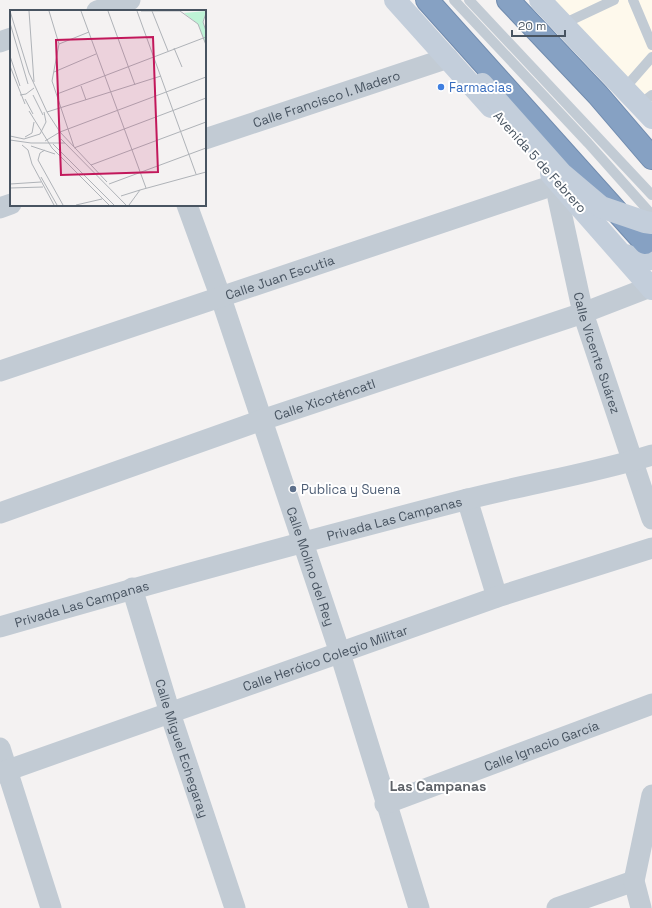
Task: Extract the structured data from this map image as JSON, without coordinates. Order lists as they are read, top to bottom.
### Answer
{
  "streets": {
    "highway": ["Avenida 5 de Febrero"],
    "street": [
      "Calle Francisco I. Madero",
      "Calle Juan Escutia",
      "Calle Vicente Suárez",
      "Calle Xicoténcatl",
      "Privada Las Campanas",
      "Calle Molino del Rey",
      "Calle Heróico Colegio Militar",
      "Calle Ignacio García",
      "Calle Miguel Echegaray"
    ]
  },
  "crossings": [
    ["Calle Francisco I. Madero", "Avenida 5 de Febrero"],
    ["Avenida 5 de Febrero", "Calle Juan Escutia"],
    ["Avenida 5 de Febrero", "Calle Vicente Suárez"],
    ["Avenida 5 de Febrero", "Calle Xicoténcatl"],
    ["Calle Juan Escutia", "Calle Vicente Suárez"],
    ["Calle Juan Escutia", "Calle Molino del Rey"],
    ["Calle Vicente Suárez", "Calle Xicoténcatl"],
    ["Calle Vicente Suárez", "Privada Las Campanas"],
    ["Calle Xicoténcatl", "Calle Molino del Rey"],
    ["Privada Las Campanas", "Calle Molino del Rey"],
    ["Privada Las Campanas", "Calle Miguel Echegaray"],
    ["Calle Molino del Rey", "Calle Heróico Colegio Militar"],
    ["Calle Molino del Rey", "Calle Ignacio García"],
    ["Calle Heróico Colegio Militar", "Calle Miguel Echegaray"]
  ],
  "districts": ["Las Campanas"],
  "places": ["Farmacias", "Publica y Suena"],
  "scale_bar": "20 m"
}
